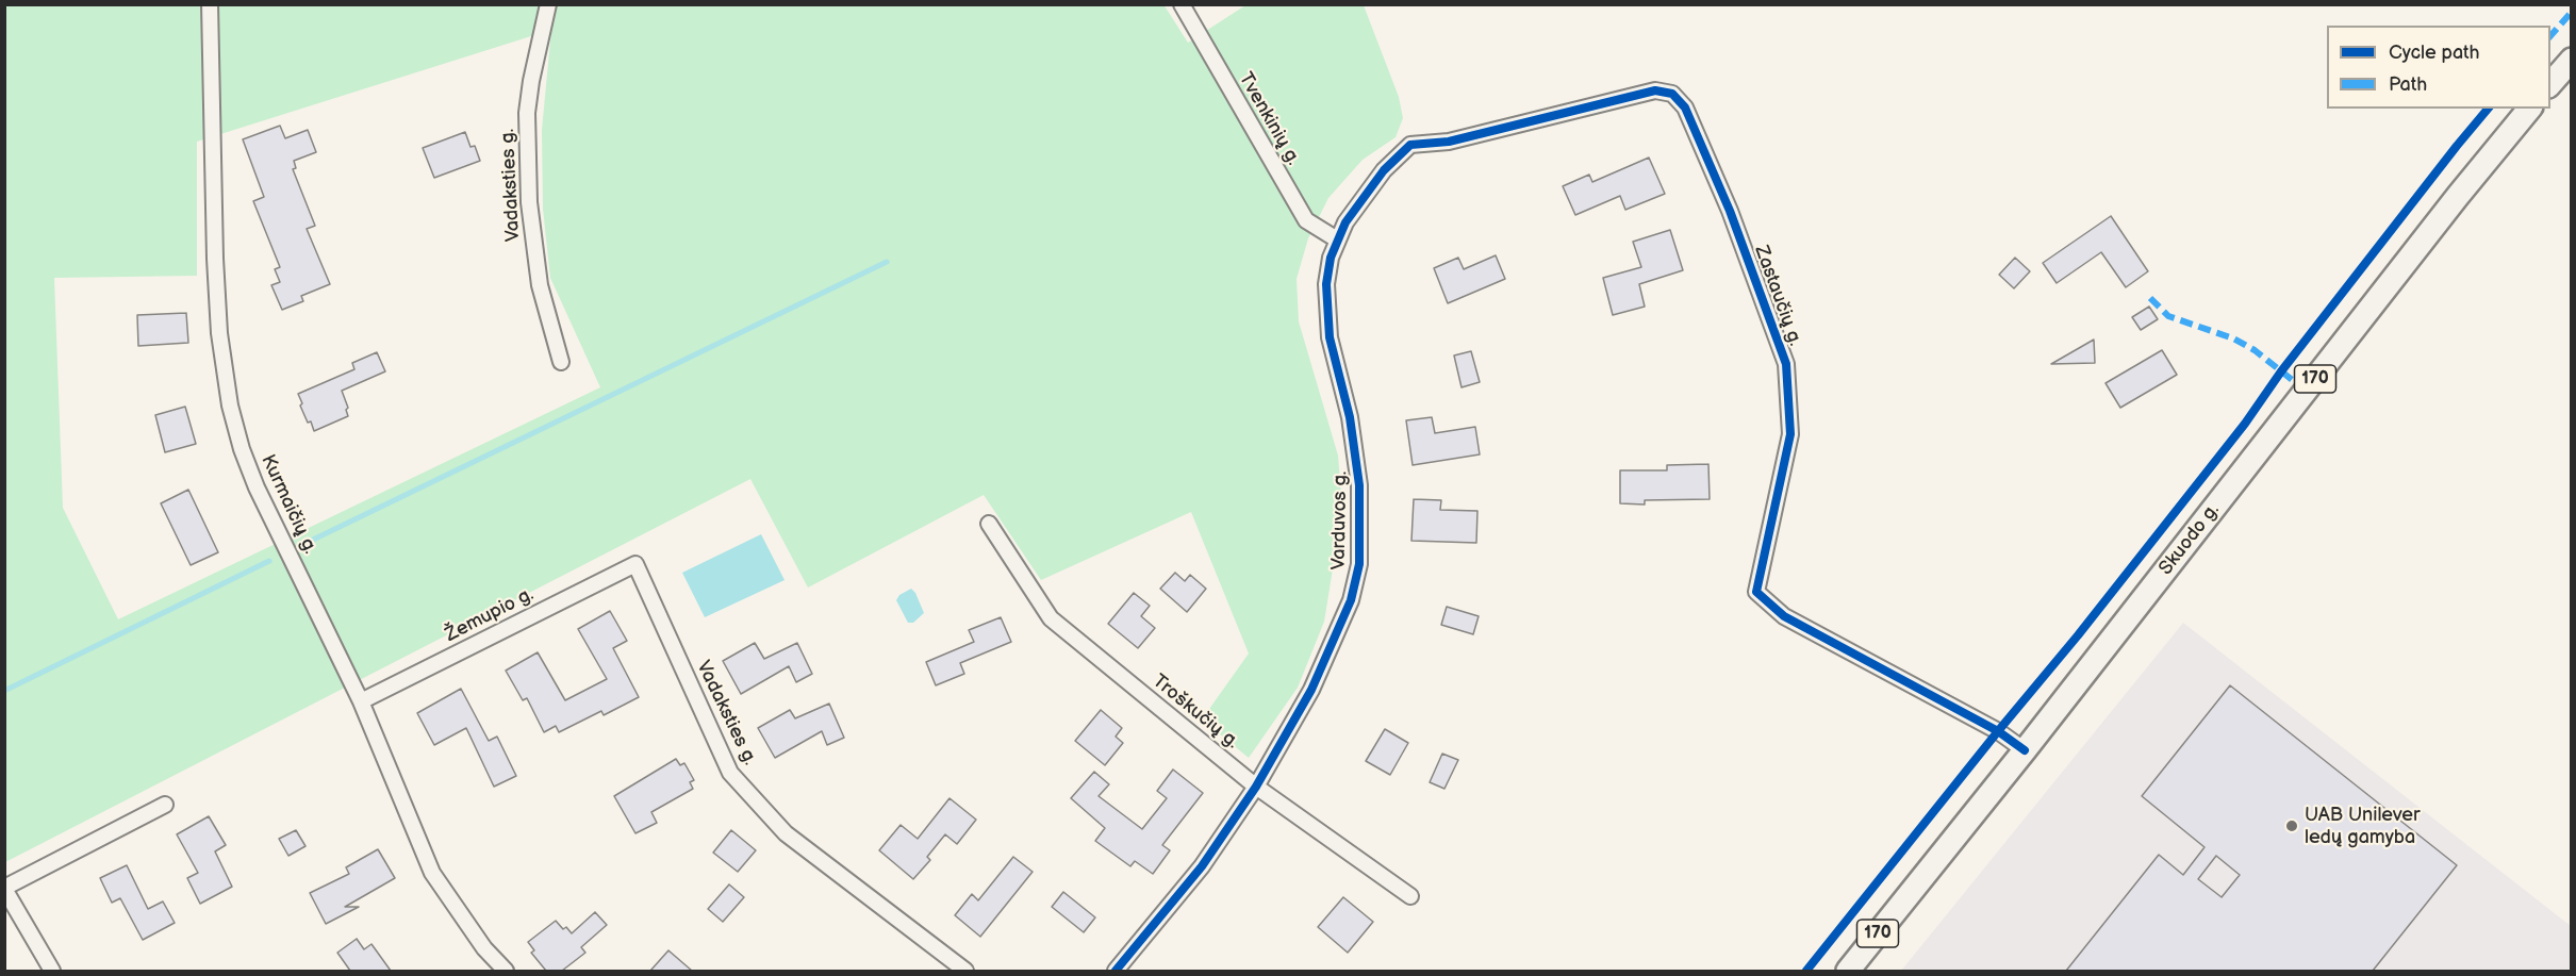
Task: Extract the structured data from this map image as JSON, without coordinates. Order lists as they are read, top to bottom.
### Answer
{
  "streets": {
    "main road": ["170", "Skuodo g."],
    "street": [
      "Tvenkinių g.",
      "Vadaksties g.",
      "Zastaučių g.",
      "Kurmaičių g.",
      "Varduvos g.",
      "Žemupio g.",
      "Troškučių g."
    ]
  },
  "crossings": [
    ["Tvenkinių g.", "Varduvos g."],
    ["Vadaksties g.", "Žemupio g."],
    ["Zastaučių g.", "Varduvos g."],
    ["Zastaučių g.", "Skuodo g."],
    ["Kurmaičių g.", "Žemupio g."],
    ["Varduvos g.", "Troškučių g."]
  ],
  "places": ["UAB Unilever ledų gamyba"],
  "legend": ["Cycle path", "Path"]
}
